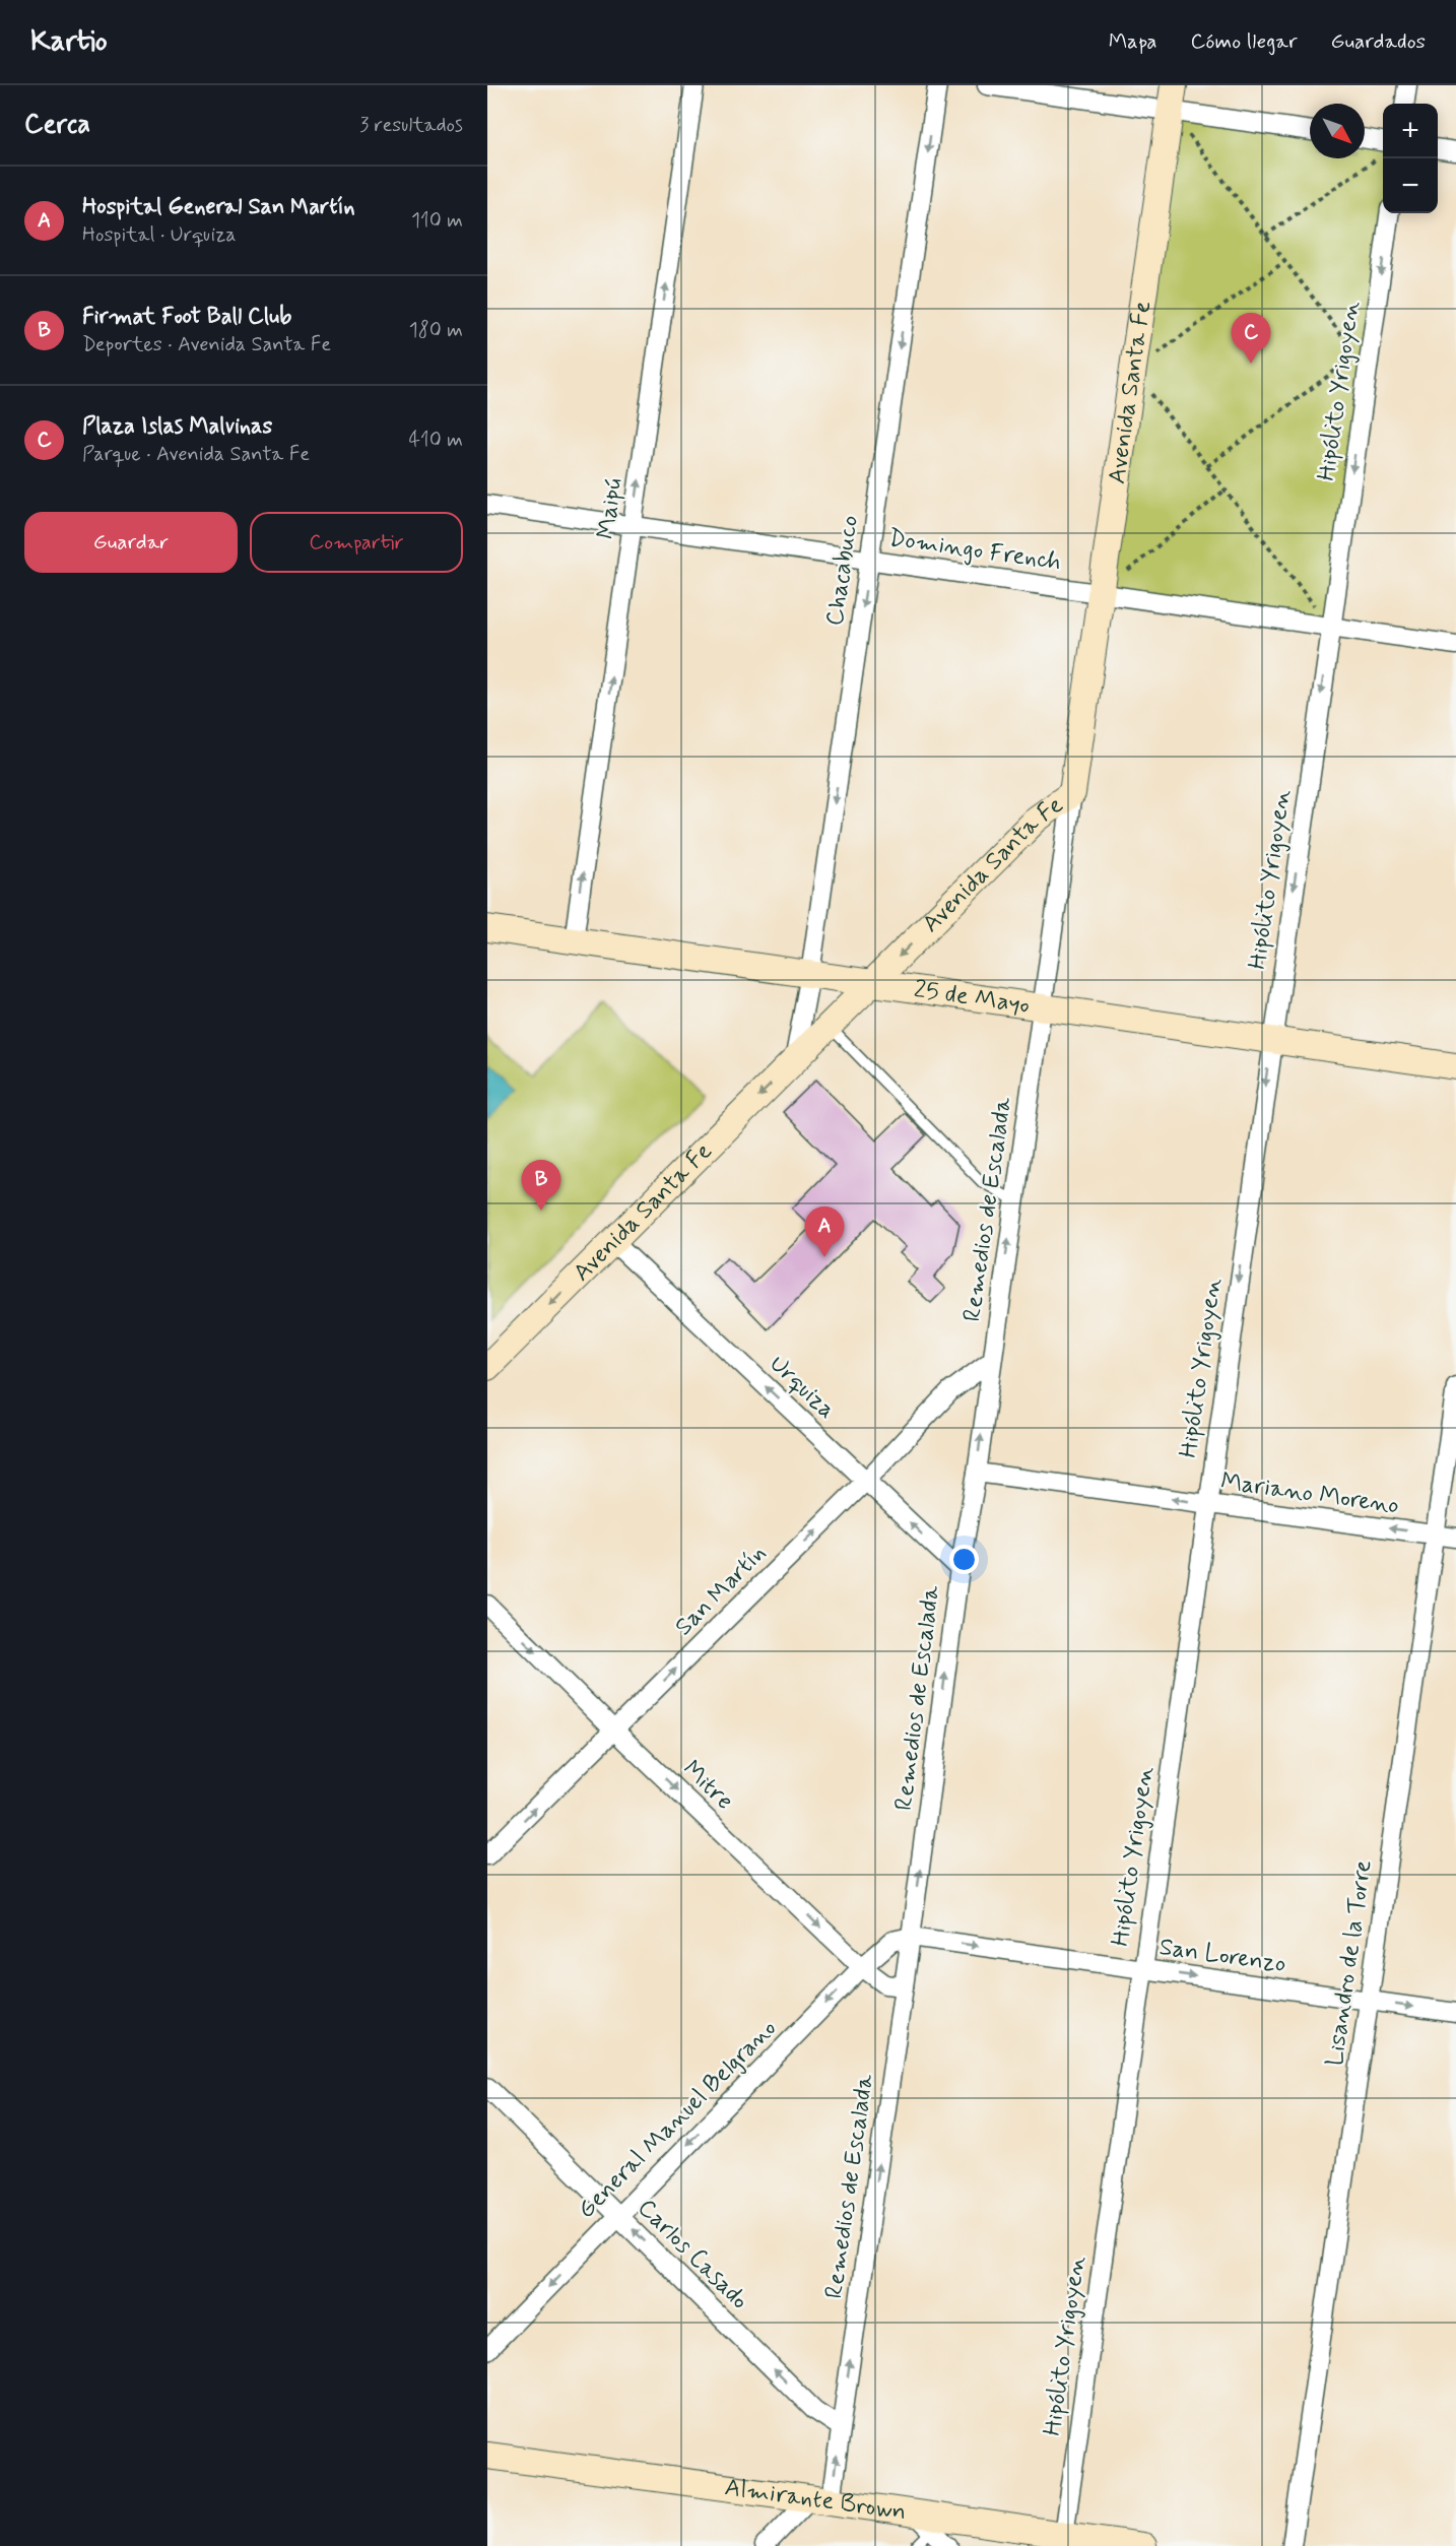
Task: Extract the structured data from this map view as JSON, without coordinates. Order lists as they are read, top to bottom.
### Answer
{
  "streets": {
    "street": [
      "Hipólito Yrigoyen",
      "Avenida Santa Fe",
      "Maipú",
      "Domingo French",
      "Chacabuco",
      "25 de Mayo",
      "Remedios de Escalada",
      "Urquiza",
      "Mariano Moreno",
      "San Martín",
      "Mitre",
      "San Lorenzo",
      "Lisandro de la Torre",
      "General Manuel Belgrano",
      "Carlos Casado",
      "Almirante Brown"
    ]
  },
  "crossings": [
    ["Hipólito Yrigoyen", "Domingo French"],
    ["Hipólito Yrigoyen", "25 de Mayo"],
    ["Hipólito Yrigoyen", "Mariano Moreno"],
    ["Hipólito Yrigoyen", "San Lorenzo"],
    ["Hipólito Yrigoyen", "Almirante Brown"],
    ["Avenida Santa Fe", "Domingo French"],
    ["Avenida Santa Fe", "Chacabuco"],
    ["Avenida Santa Fe", "25 de Mayo"],
    ["Avenida Santa Fe", "Remedios de Escalada"],
    ["Avenida Santa Fe", "Urquiza"],
    ["Maipú", "Domingo French"],
    ["Maipú", "25 de Mayo"],
    ["Domingo French", "Chacabuco"],
    ["Chacabuco", "25 de Mayo"],
    ["25 de Mayo", "Remedios de Escalada"],
    ["Remedios de Escalada", "Urquiza"],
    ["Remedios de Escalada", "Mariano Moreno"],
    ["Remedios de Escalada", "San Martín"],
    ["Remedios de Escalada", "Mitre"],
    ["Remedios de Escalada", "San Lorenzo"],
    ["Remedios de Escalada", "General Manuel Belgrano"],
    ["Remedios de Escalada", "Carlos Casado"],
    ["Remedios de Escalada", "Almirante Brown"],
    ["Urquiza", "San Martín"],
    ["Mariano Moreno", "Lisandro de la Torre"],
    ["San Martín", "Mitre"],
    ["Mitre", "General Manuel Belgrano"],
    ["San Lorenzo", "Lisandro de la Torre"],
    ["San Lorenzo", "General Manuel Belgrano"],
    ["General Manuel Belgrano", "Carlos Casado"]
  ],
  "one_way": [
    "Hipólito Yrigoyen",
    "Avenida Santa Fe",
    "Maipú",
    "Chacabuco",
    "Remedios de Escalada",
    "Urquiza",
    "Mariano Moreno",
    "San Martín",
    "Mitre",
    "San Lorenzo",
    "General Manuel Belgrano",
    "Carlos Casado"
  ],
  "north": "bottom right",
  "page": {
    "header": "Kartio",
    "nav": ["Mapa", "Cómo llegar", "Guardados"],
    "heading": ["Cerca", "3 resultados"],
    "map_buttons": ["+", "−"],
    "list": [
      {
        "mark": "A",
        "name": "Hospital General San Martín",
        "note": "Hospital · Urquiza",
        "value": "110 m"
      },
      {
        "mark": "B",
        "name": "Firmat Foot Ball Club",
        "note": "Deportes · Avenida Santa Fe",
        "value": "180 m"
      },
      {
        "mark": "C",
        "name": "Plaza Islas Malvinas",
        "note": "Parque · Avenida Santa Fe",
        "value": "410 m"
      }
    ],
    "pins": ["C", "B", "A"],
    "buttons": ["Guardar", "Compartir"]
  }
}
